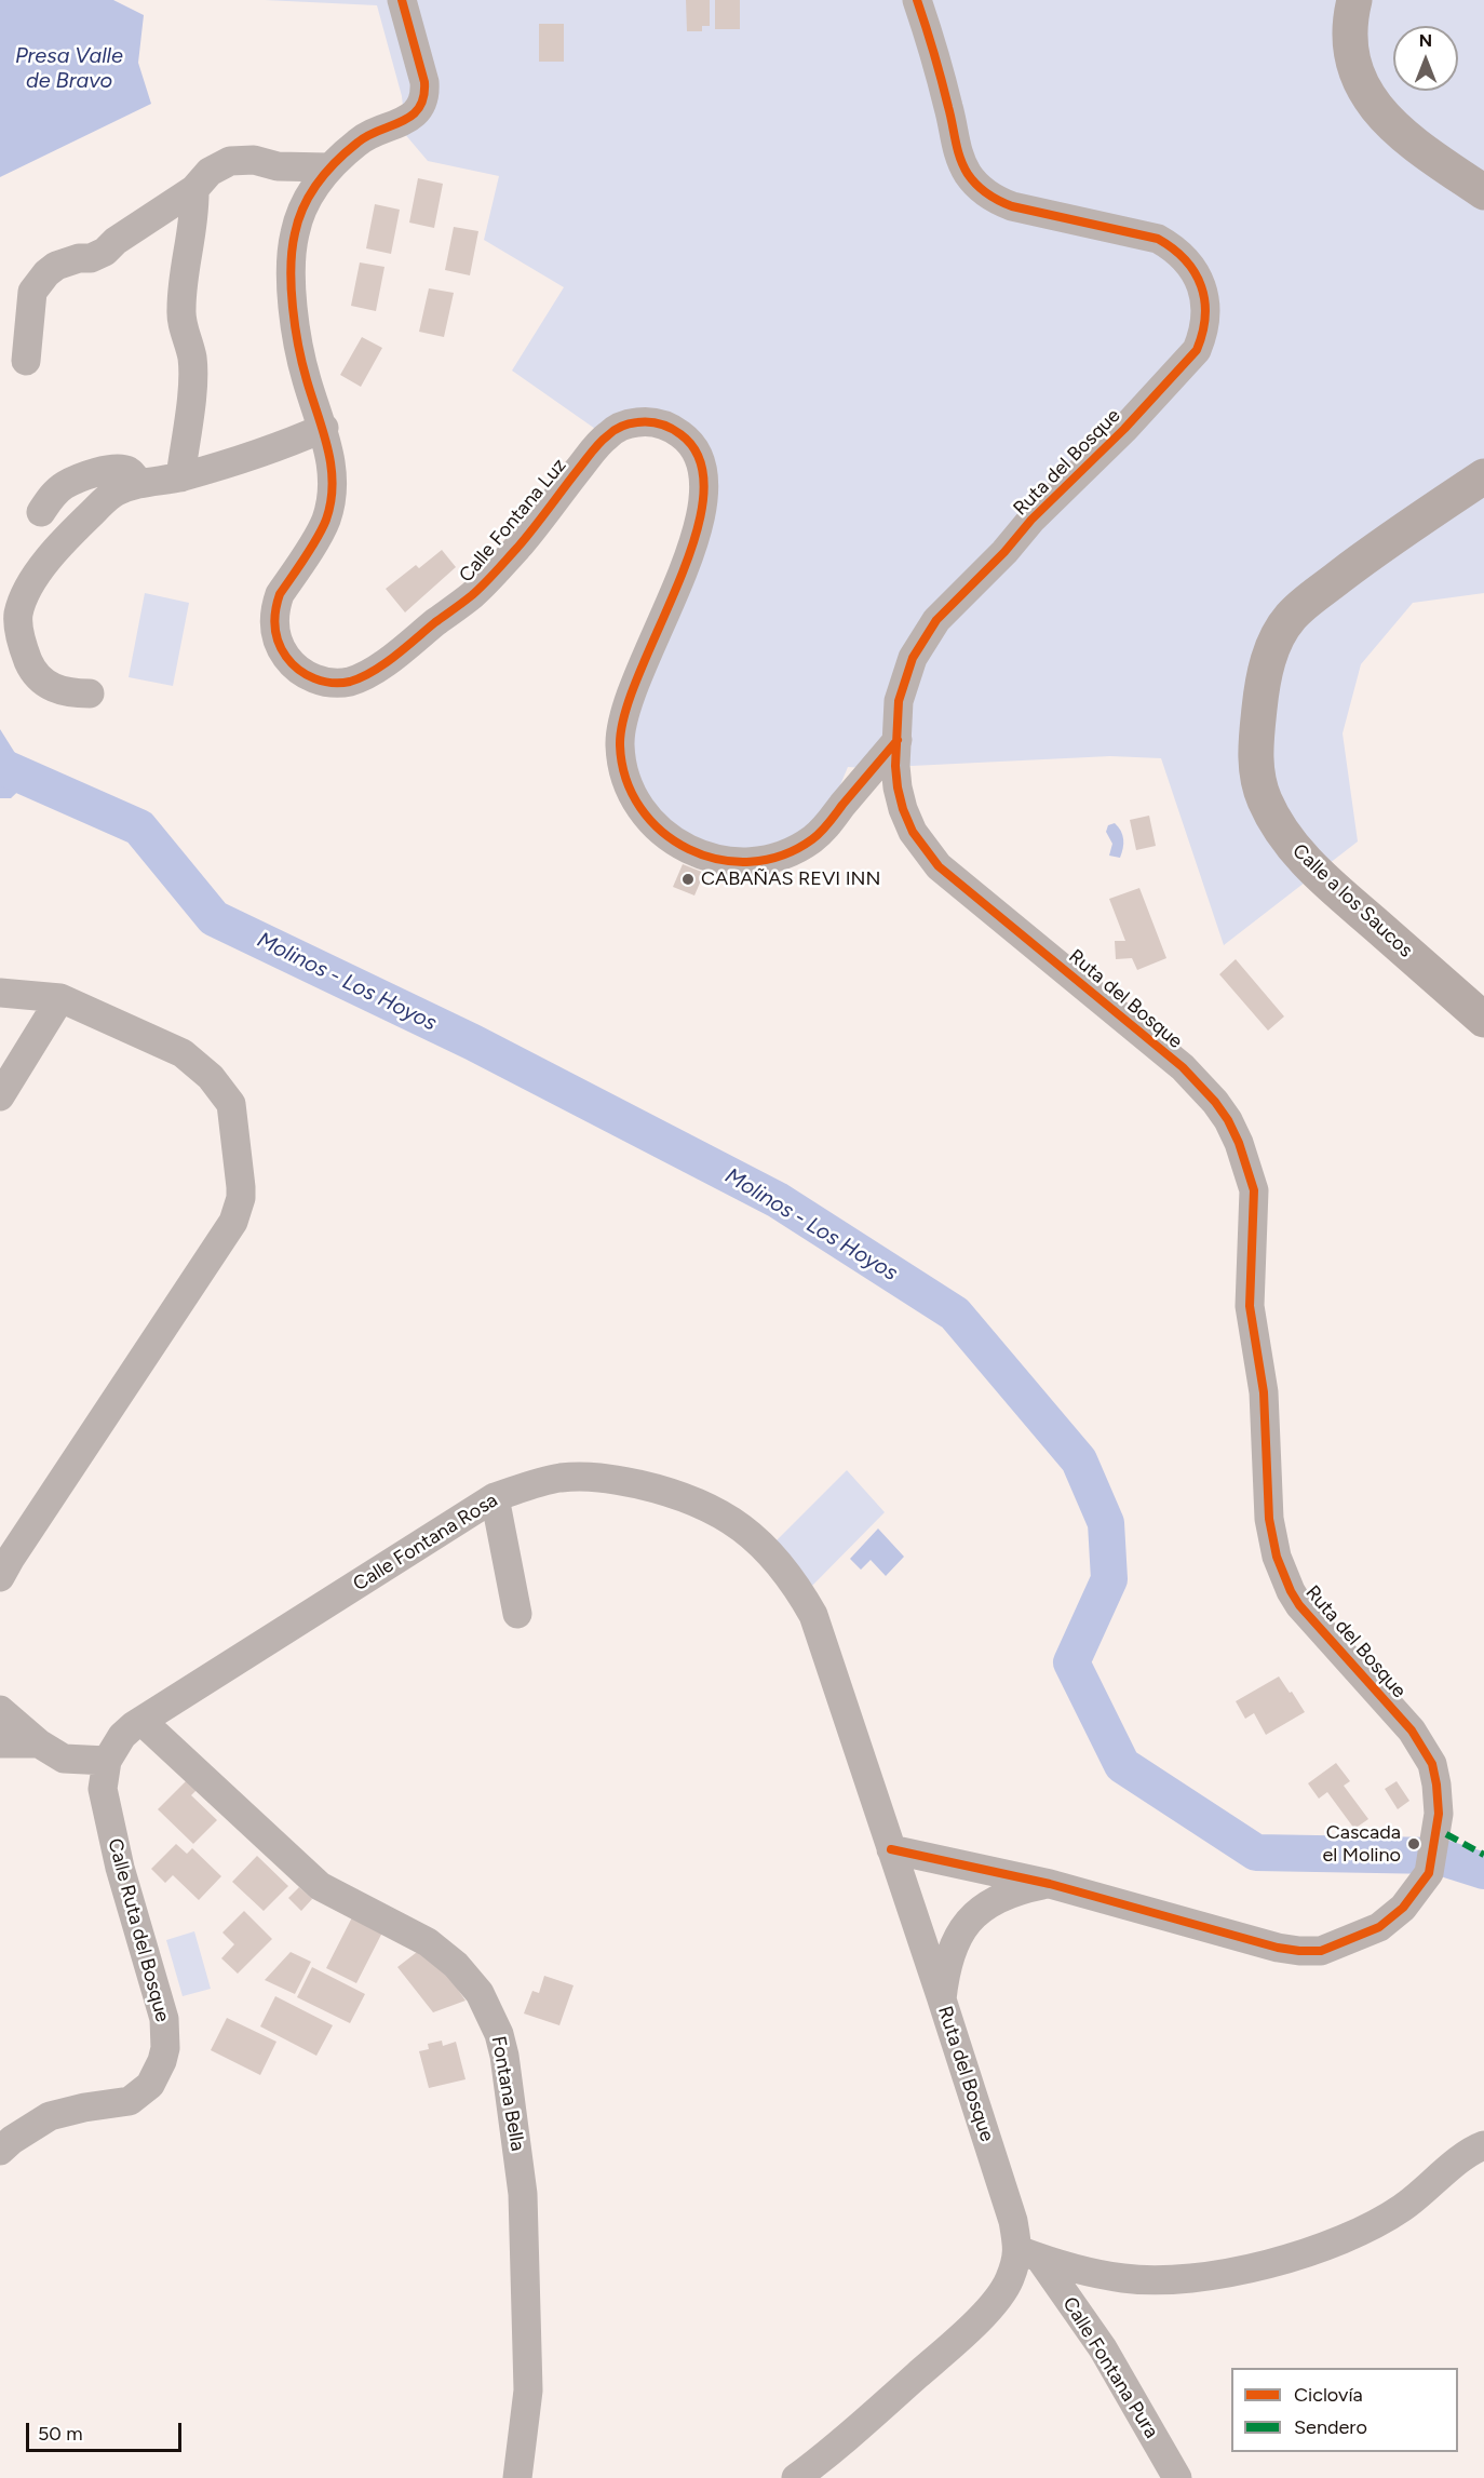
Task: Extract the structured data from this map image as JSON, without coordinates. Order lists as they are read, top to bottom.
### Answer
{
  "streets": {
    "main road": ["Calle a los Saucos"],
    "street": [
      "Ruta del Bosque",
      "Calle Fontana Luz",
      "Calle Fontana Rosa",
      "Calle Ruta del Bosque",
      "Fontana Bella",
      "Calle Fontana Pura"
    ]
  },
  "crossings": [
    ["Ruta del Bosque", "Calle Fontana Luz"],
    ["Ruta del Bosque", "Calle Fontana Rosa"],
    ["Ruta del Bosque", "Calle Fontana Pura"],
    ["Calle Fontana Rosa", "Calle Ruta del Bosque"],
    ["Calle Fontana Rosa", "Fontana Bella"]
  ],
  "water": ["Presa Valle de Bravo", "Molinos - Los Hoyos"],
  "places": ["CABAÑAS REVI INN", "Cascada el Molino"],
  "legend": ["Ciclovía", "Sendero"],
  "scale_bar": "50 m",
  "north": "top"
}
